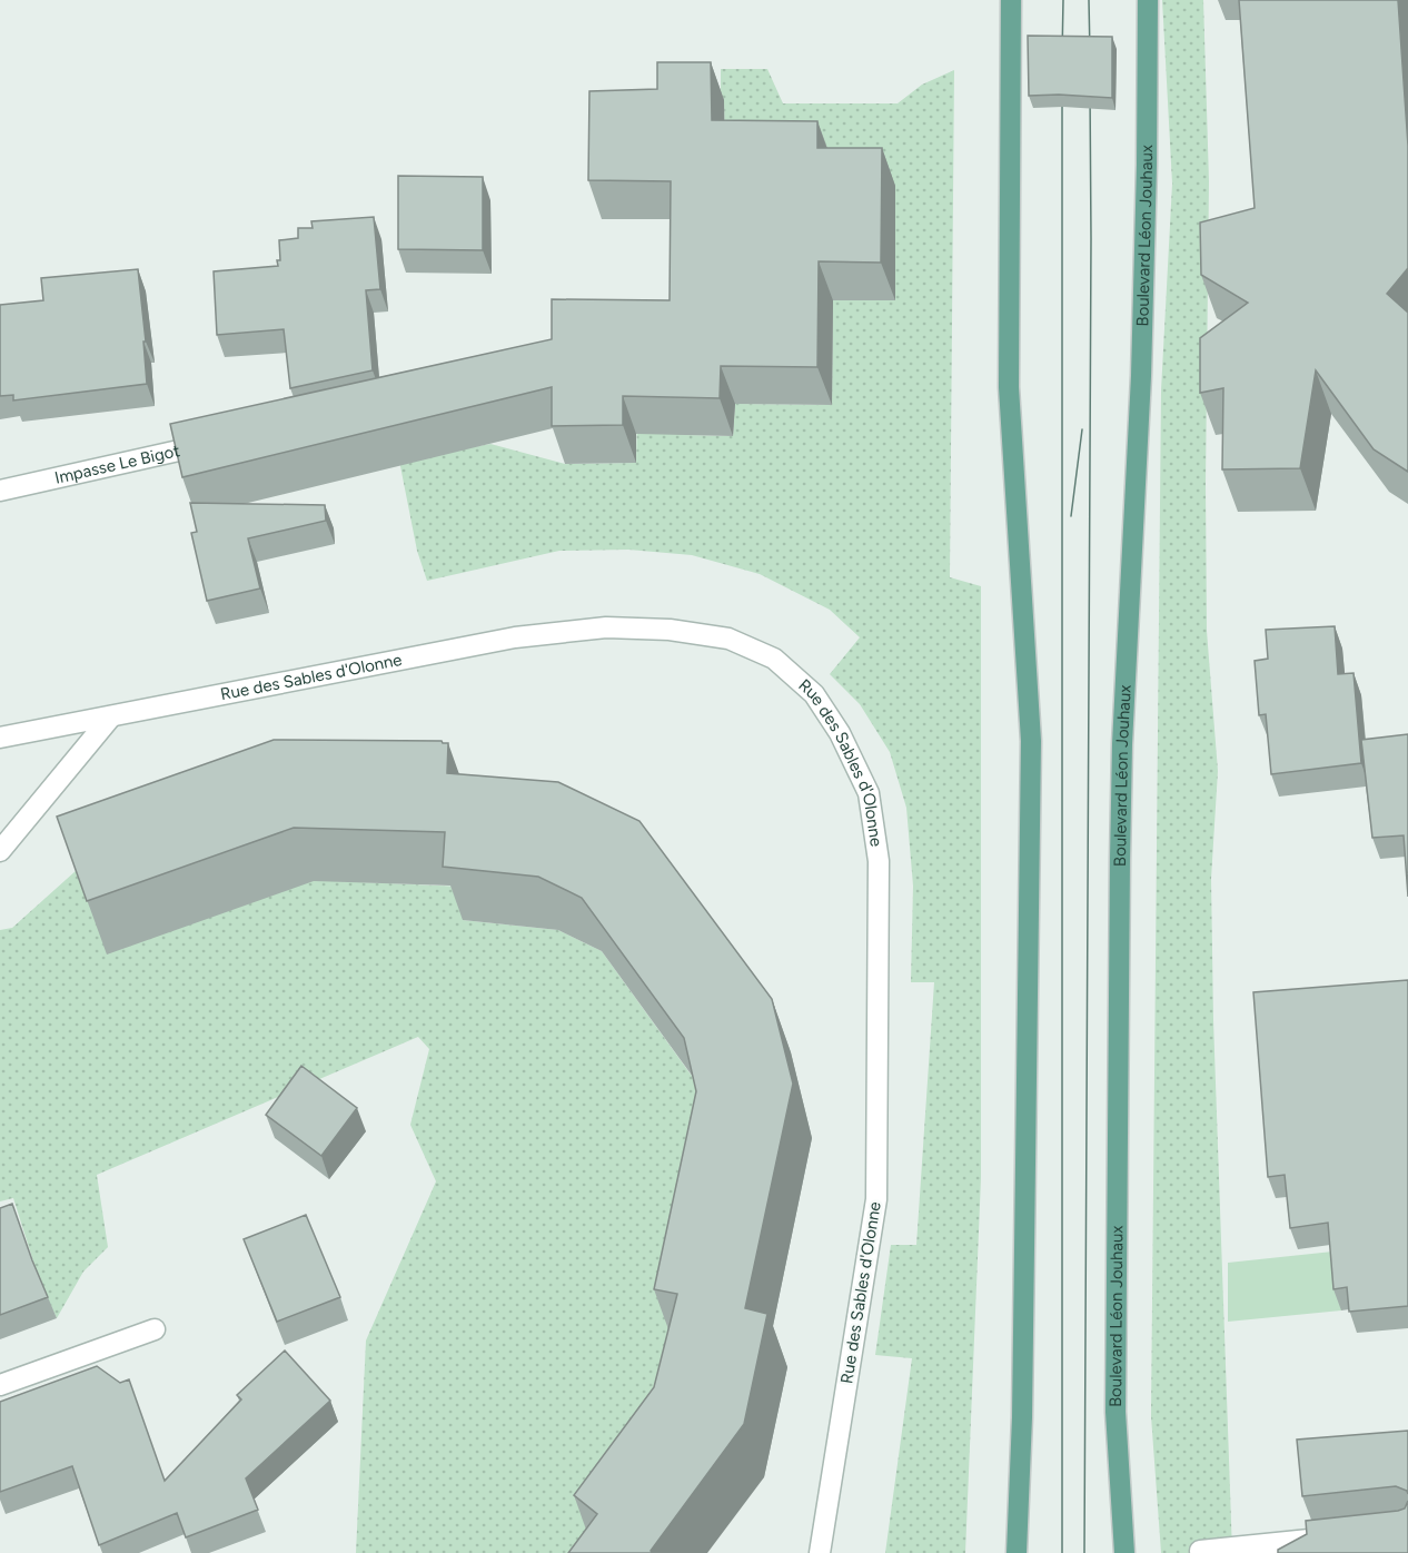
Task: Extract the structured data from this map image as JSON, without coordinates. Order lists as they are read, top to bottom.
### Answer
{
  "streets": {
    "main road": ["Boulevard Léon Jouhaux"],
    "street": ["Impasse Le Bigot", "Rue des Sables d'Olonne"]
  }
}
